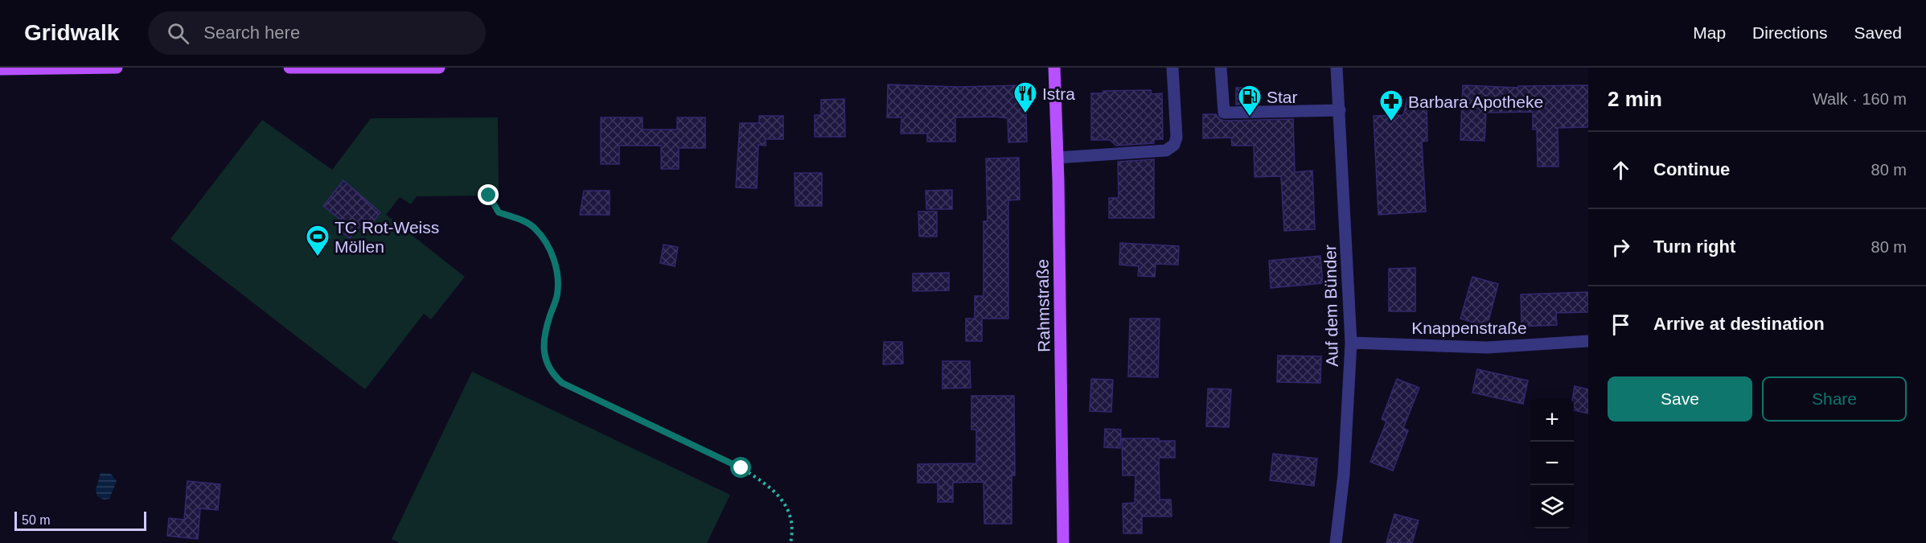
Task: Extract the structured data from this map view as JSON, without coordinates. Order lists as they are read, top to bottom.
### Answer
{
  "streets": {
    "main road": ["Rahmstraße"],
    "street": ["Auf dem Bünder", "Knappenstraße"]
  },
  "crossings": [
    ["Auf dem Bünder", "Knappenstraße"]
  ],
  "places": {
    "restaurant": ["Istra"],
    "fuel station": ["Star"],
    "pharmacy": ["Barbara Apotheke"],
    "sports": ["TC Rot-Weiss Möllen"]
  },
  "scale_bar": "50 m",
  "page": {
    "header": "Gridwalk",
    "search": "Search here",
    "nav": ["Map", "Directions", "Saved"],
    "heading": ["2 min", "Walk · 160 m"],
    "list": [
      ["Continue", "80 m"],
      ["Turn right", "80 m"],
      "Arrive at destination"
    ],
    "buttons": ["Save", "Share"],
    "map_buttons": ["+", "−"],
    "scale": "50 m"
  }
}
